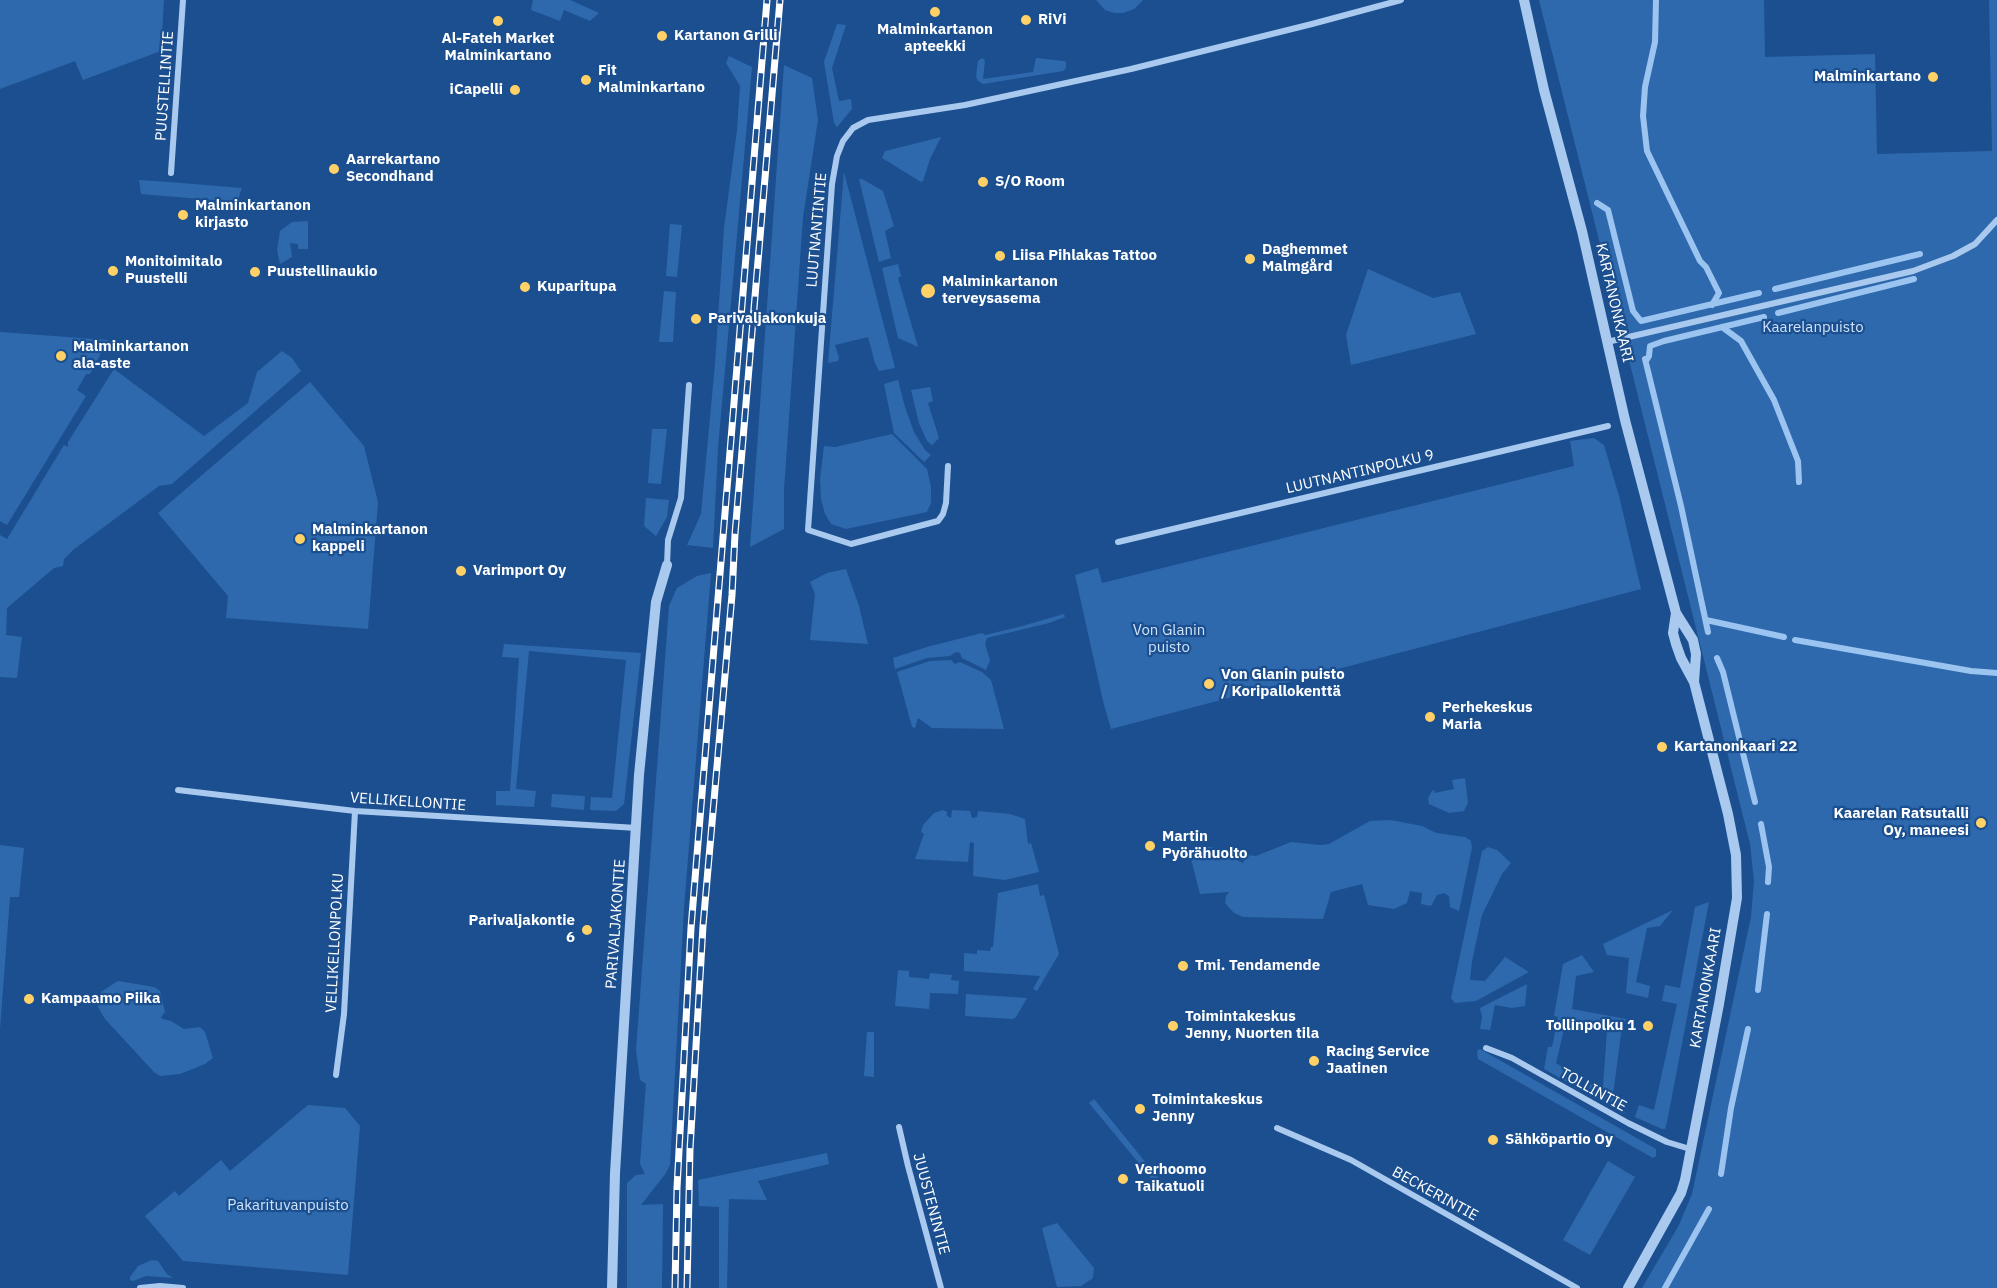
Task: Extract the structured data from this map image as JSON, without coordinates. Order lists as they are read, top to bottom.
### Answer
{
  "streets": {
    "street": [
      "PUUSTELLINTIE",
      "LUUTNANTINTIE",
      "KARTANONKAARI",
      "LUUTNANTINPOLKU 9",
      "VELLIKELLONTIE",
      "PARIVALJAKONTIE",
      "VELLIKELLONPOLKU",
      "TOLLINTIE",
      "BECKERINTIE",
      "JUUSTENINTIE"
    ]
  },
  "crossings": [
    ["KARTANONKAARI", "TOLLINTIE"],
    ["VELLIKELLONTIE", "PARIVALJAKONTIE"],
    ["VELLIKELLONTIE", "VELLIKELLONPOLKU"]
  ],
  "parks": ["Kaarelanpuisto", "Von Glanin puisto", "Pakarituvanpuisto"],
  "places": [
    "Malminkartanon apteekki",
    "RiVi",
    "Al-Fateh Market Malminkartano",
    "Kartanon Grilli",
    "Malminkartano",
    "Fit Malminkartano",
    "iCapelli",
    "Aarrekartano Secondhand",
    "S/O Room",
    "Malminkartanon kirjasto",
    "Liisa Pihlakas Tattoo",
    "Daghemmet Malmgård",
    "Monitoimitalo Puustelli",
    "Puustellinaukio",
    "Kuparitupa",
    "Malminkartanon terveysasema",
    "Parivaljakonkuja",
    "Malminkartanon ala-aste",
    "Malminkartanon kappeli",
    "Varimport Oy",
    "Von Glanin puisto / Koripallokenttä",
    "Perhekeskus Maria",
    "Kartanonkaari 22",
    "Kaarelan Ratsutalli Oy, maneesi",
    "Martin Pyörähuolto",
    "Parivaljakontie 6",
    "Tmi. Tendamende",
    "Kampaamo Piika",
    "Toimintakeskus Jenny, Nuorten tila",
    "Tollinpolku 1",
    "Racing Service Jaatinen",
    "Toimintakeskus Jenny",
    "Sähköpartio Oy",
    "Verhoomo Taikatuoli"
  ]
}
